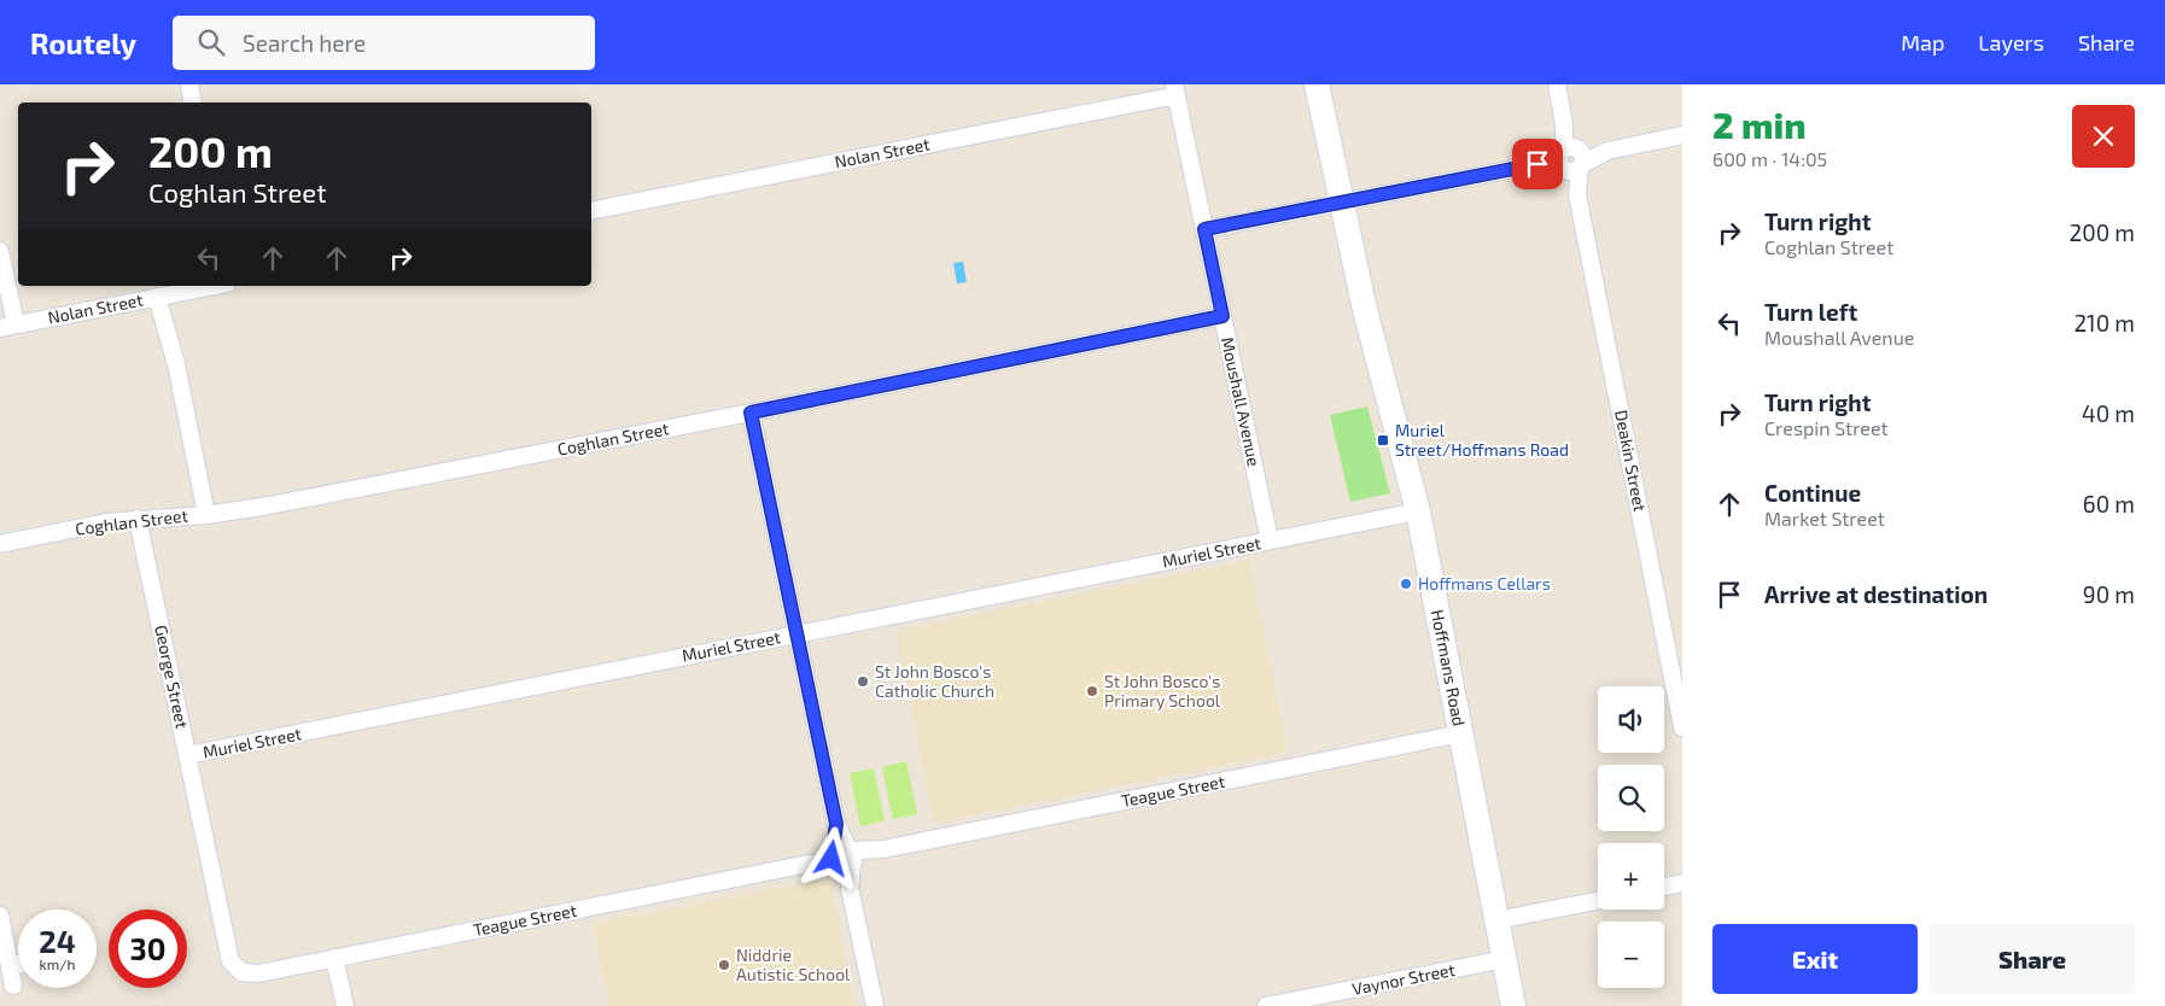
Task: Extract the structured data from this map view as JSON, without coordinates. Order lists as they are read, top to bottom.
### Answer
{
  "streets": {
    "main road": ["Hoffmans Road"],
    "street": [
      "Nolan Street",
      "Moushall Avenue",
      "Coghlan Street",
      "Deakin Street",
      "Muriel Street",
      "George Street",
      "Teague Street",
      "Vaynor Street"
    ]
  },
  "crossings": [
    ["Nolan Street", "Moushall Avenue"],
    ["Moushall Avenue", "Coghlan Street"],
    ["Moushall Avenue", "Muriel Street"],
    ["Coghlan Street", "George Street"],
    ["Muriel Street", "Hoffmans Road"],
    ["Muriel Street", "George Street"],
    ["Hoffmans Road", "Teague Street"],
    ["Hoffmans Road", "Vaynor Street"],
    ["George Street", "Teague Street"]
  ],
  "places": {
    "transit": ["Muriel Street/Hoffmans Road"],
    "other": [
      "Hoffmans Cellars",
      "St John Bosco's Catholic Church",
      "St John Bosco's Primary School",
      "Niddrie Autistic School"
    ]
  },
  "page": {
    "header": "Routely",
    "search": "Search here",
    "nav": ["Map", "Layers", "Share"],
    "heading": ["2 min", "600 m · 14:05"],
    "turn": ["200 m", "Coghlan Street"],
    "list": [
      {
        "name": "Turn right",
        "note": "Coghlan Street",
        "value": "200 m"
      },
      {
        "name": "Turn left",
        "note": "Moushall Avenue",
        "value": "210 m"
      },
      {
        "name": "Turn right",
        "note": "Crespin Street",
        "value": "40 m"
      },
      {
        "name": "Continue",
        "note": "Market Street",
        "value": "60 m"
      },
      {
        "name": "Arrive at destination",
        "value": "90 m"
      }
    ],
    "map_buttons": ["+", "−"],
    "speed": "24 km/h",
    "limit": "30",
    "buttons": ["Exit", "Share"]
  }
}
